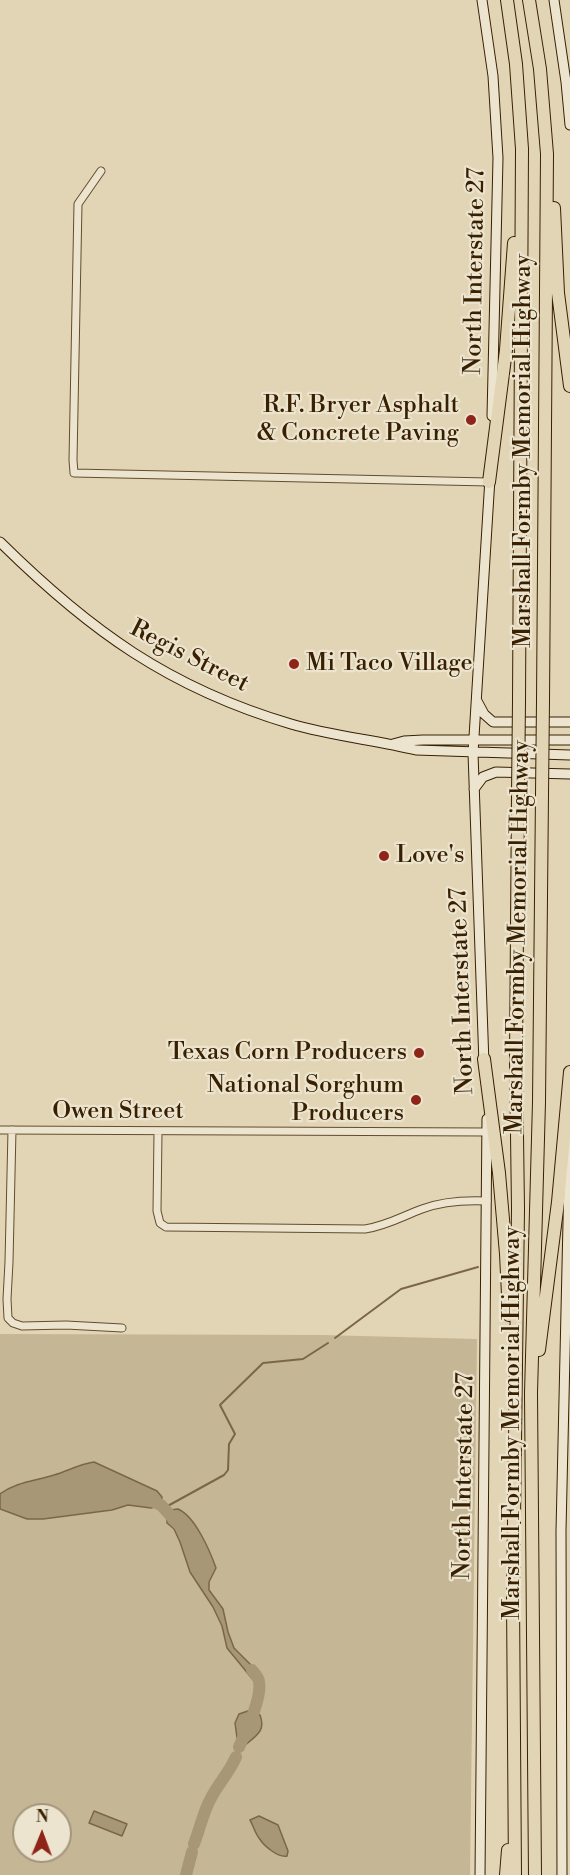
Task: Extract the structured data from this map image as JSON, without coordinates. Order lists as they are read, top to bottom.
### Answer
{
  "streets": {
    "highway": ["Marshall Formby Memorial Highway"],
    "main road": ["North Interstate 27", "Regis Street"],
    "street": ["Owen Street"]
  },
  "crossings": [
    ["North Interstate 27", "Regis Street"],
    ["North Interstate 27", "Owen Street"]
  ],
  "places": [
    "R.F. Bryer Asphalt & Concrete Paving",
    "Mi Taco Village",
    "Love's",
    "Texas Corn Producers",
    "National Sorghum Producers"
  ],
  "north": "top"
}
